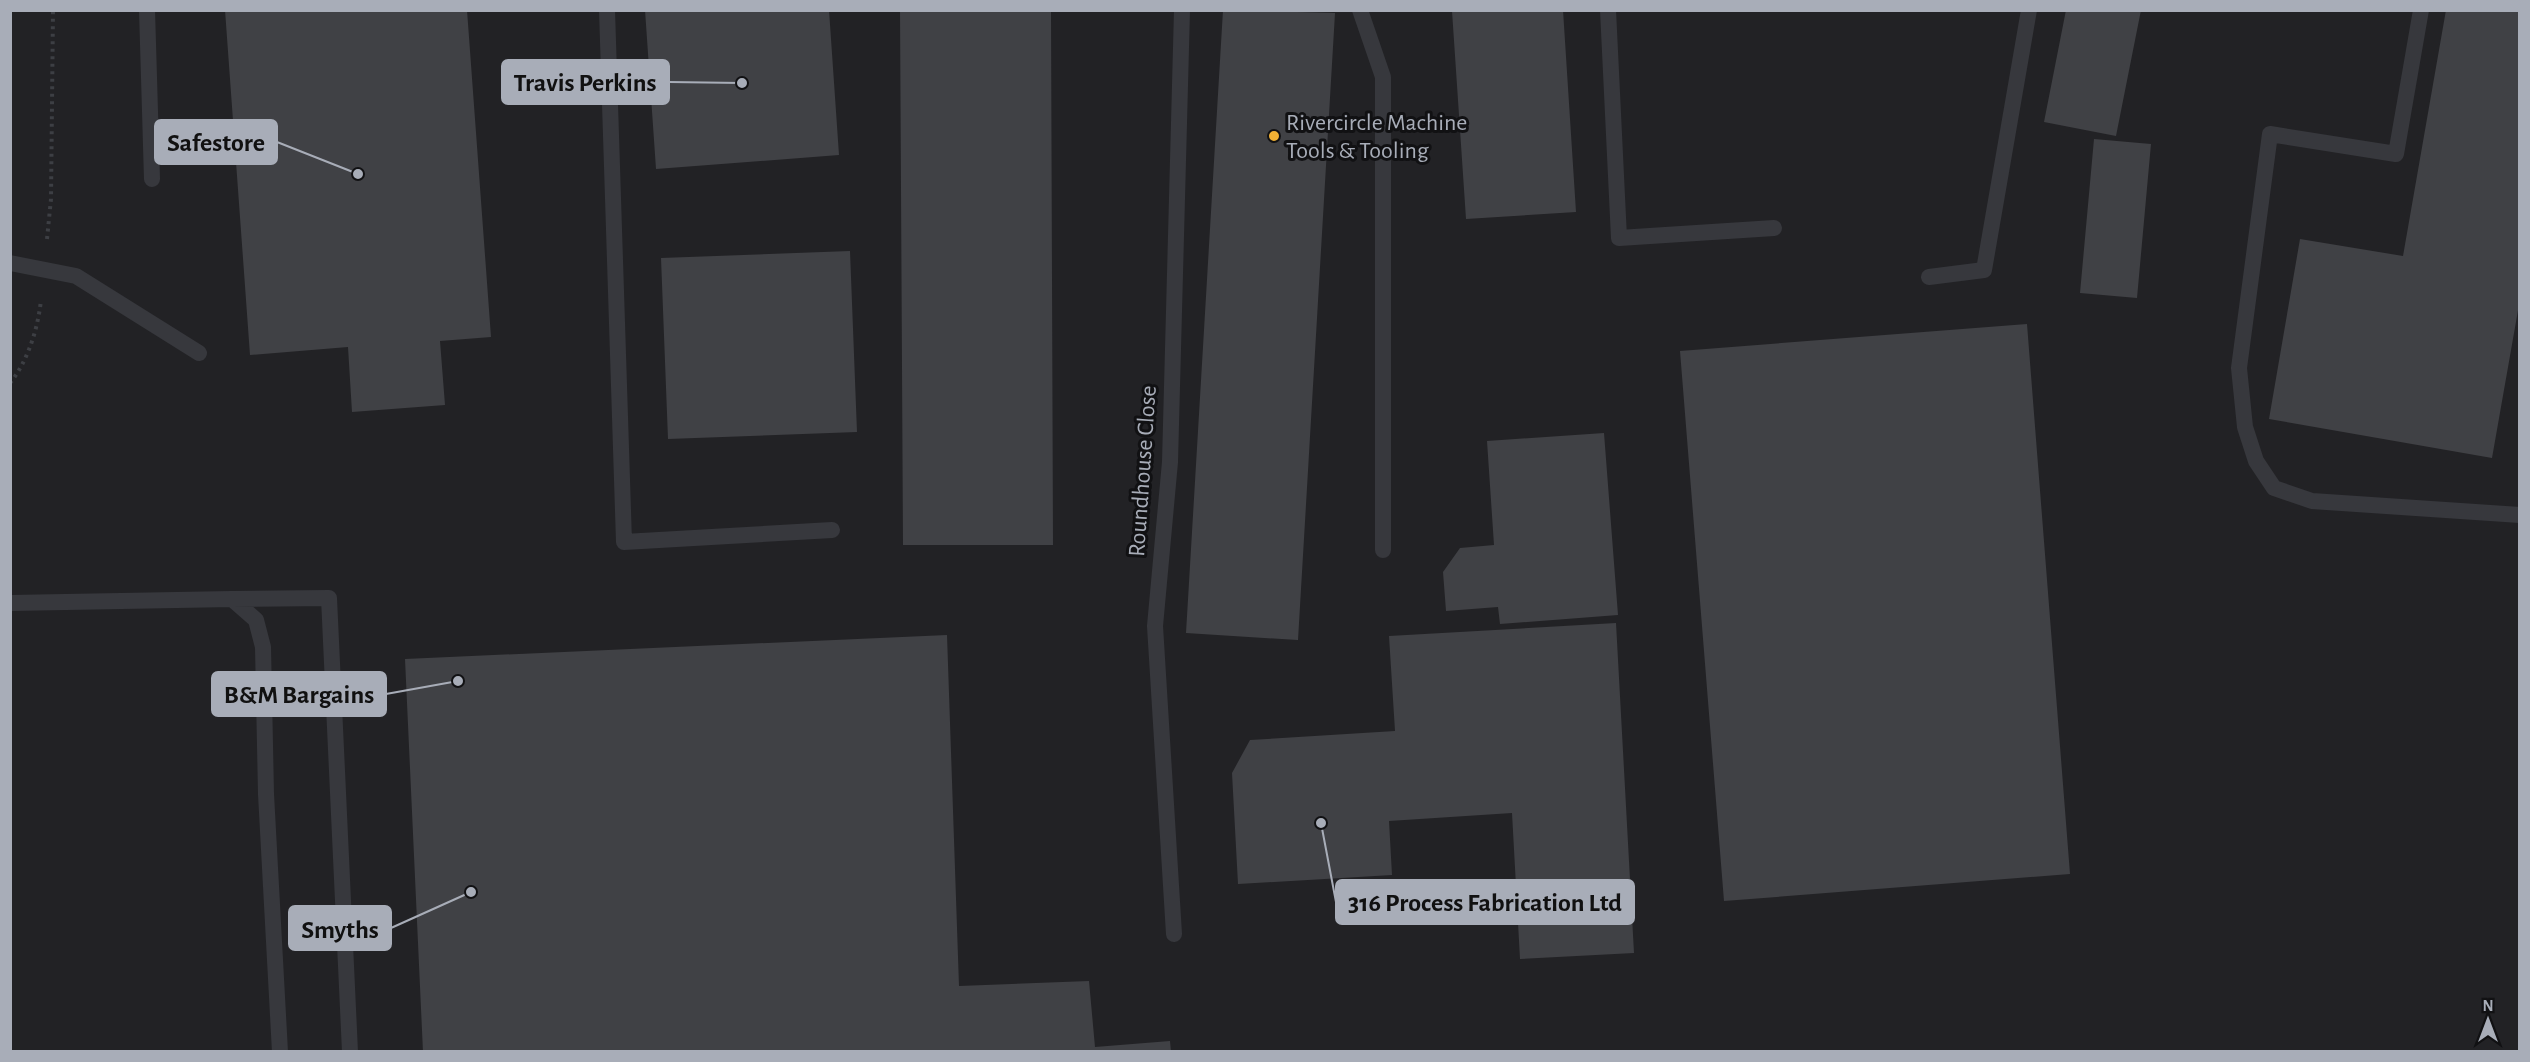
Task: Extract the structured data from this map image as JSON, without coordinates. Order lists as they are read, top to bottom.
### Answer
{
  "streets": {
    "lane": ["Roundhouse Close"]
  },
  "places": [
    "Travis Perkins",
    "Rivercircle Machine Tools & Tooling",
    "Safestore",
    "B&M Bargains",
    "316 Process Fabrication Ltd",
    "Smyths"
  ],
  "north": "top"
}
